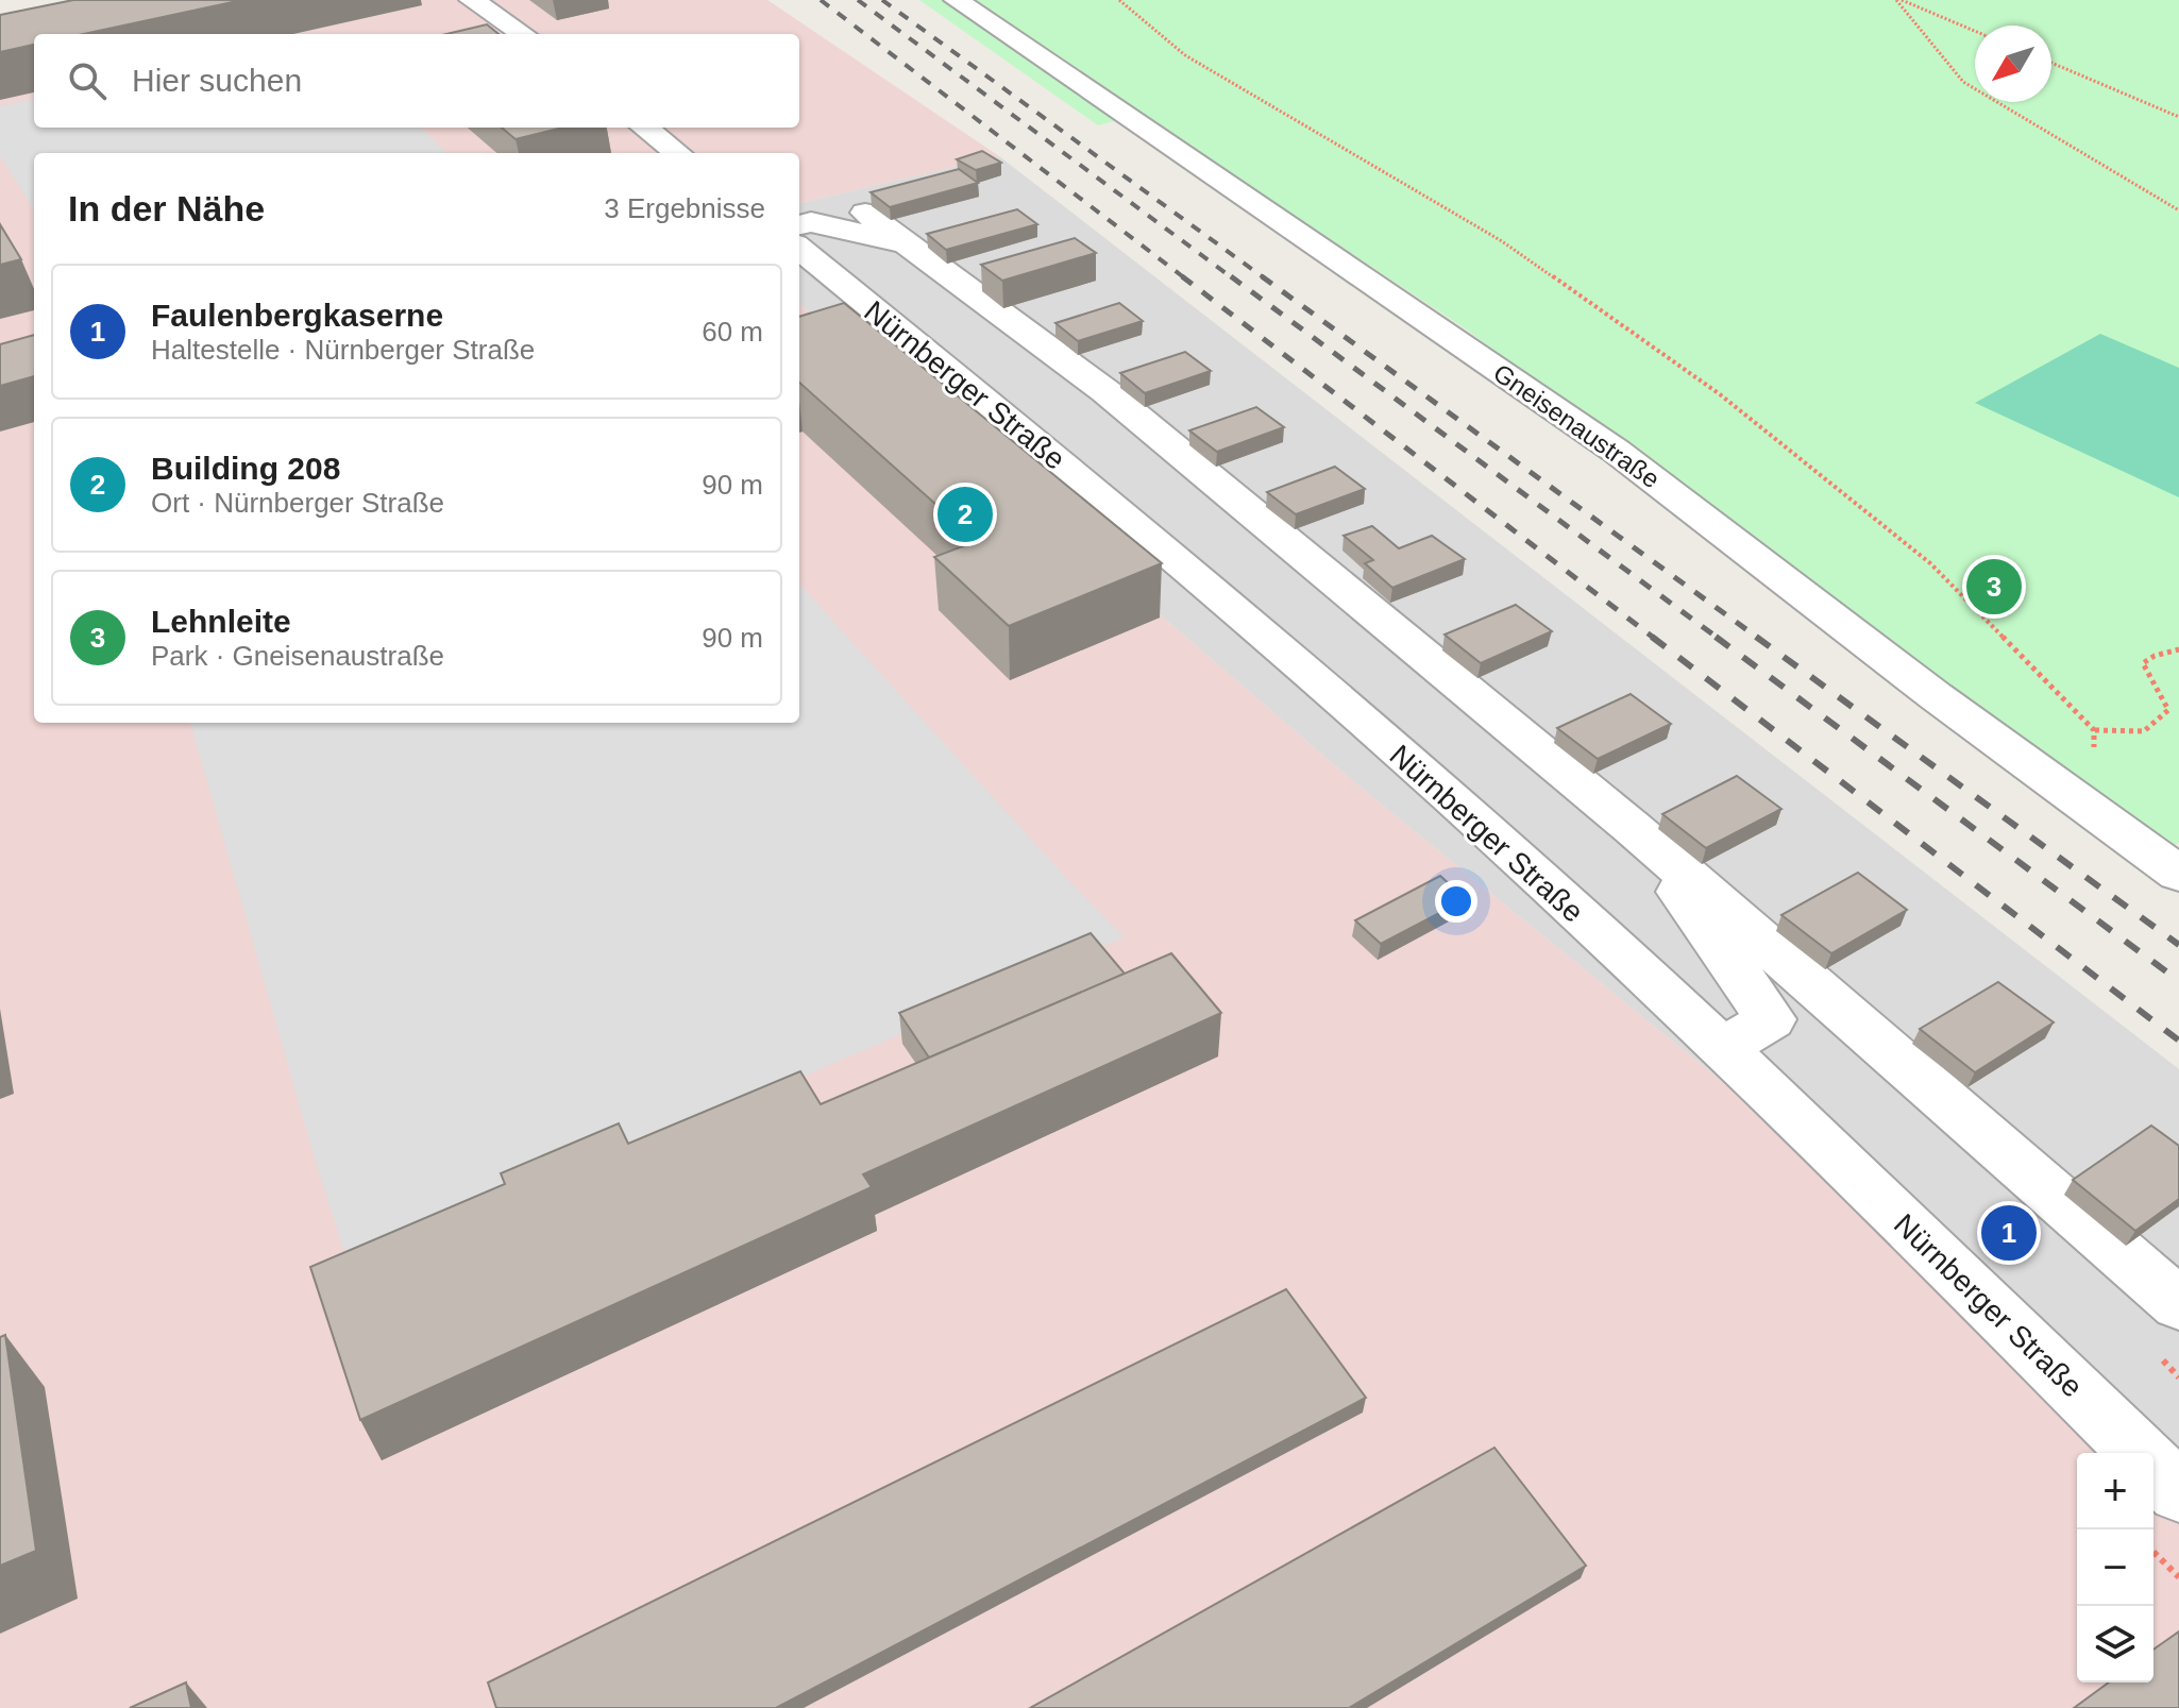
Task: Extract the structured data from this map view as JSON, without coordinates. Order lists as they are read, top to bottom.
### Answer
{
  "streets": {
    "street": ["Nürnberger Straße", "Gneisenaustraße"]
  },
  "north": "bottom left",
  "page": {
    "search": "Hier suchen",
    "heading": ["In der Nähe", "3 Ergebnisse"],
    "list": [
      {
        "mark": "1",
        "name": "Faulenbergkaserne",
        "note": "Haltestelle · Nürnberger Straße",
        "value": "60 m"
      },
      {
        "mark": "2",
        "name": "Building 208",
        "note": "Ort · Nürnberger Straße",
        "value": "90 m"
      },
      {
        "mark": "3",
        "name": "Lehnleite",
        "note": "Park · Gneisenaustraße",
        "value": "90 m"
      }
    ],
    "pins": ["2", "3", "1"],
    "map_buttons": ["+", "−"]
  }
}
